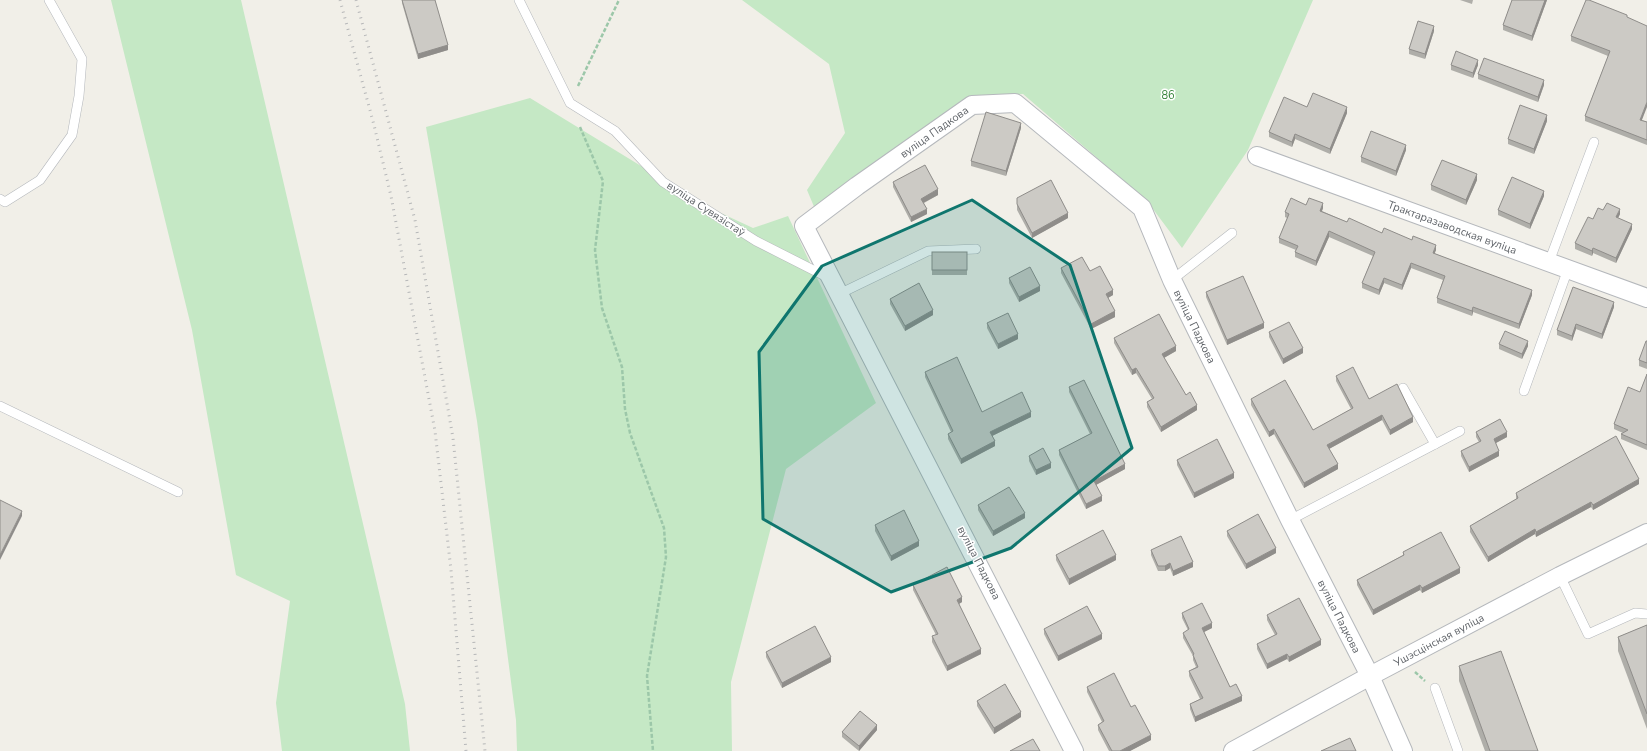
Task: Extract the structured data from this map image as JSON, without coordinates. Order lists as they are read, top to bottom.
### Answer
{
  "streets": {
    "street": ["вуліца Падкова", "Трактаразаводская вуліца", "Ушэсцінская вуліца"],
    "lane": ["вуліца Сувязістаў"]
  },
  "crossings": [
    ["вуліца Падкова", "вуліца Сувязістаў"],
    ["вуліца Падкова", "Ушэсцінская вуліца"]
  ],
  "parks": ["86"]
}
